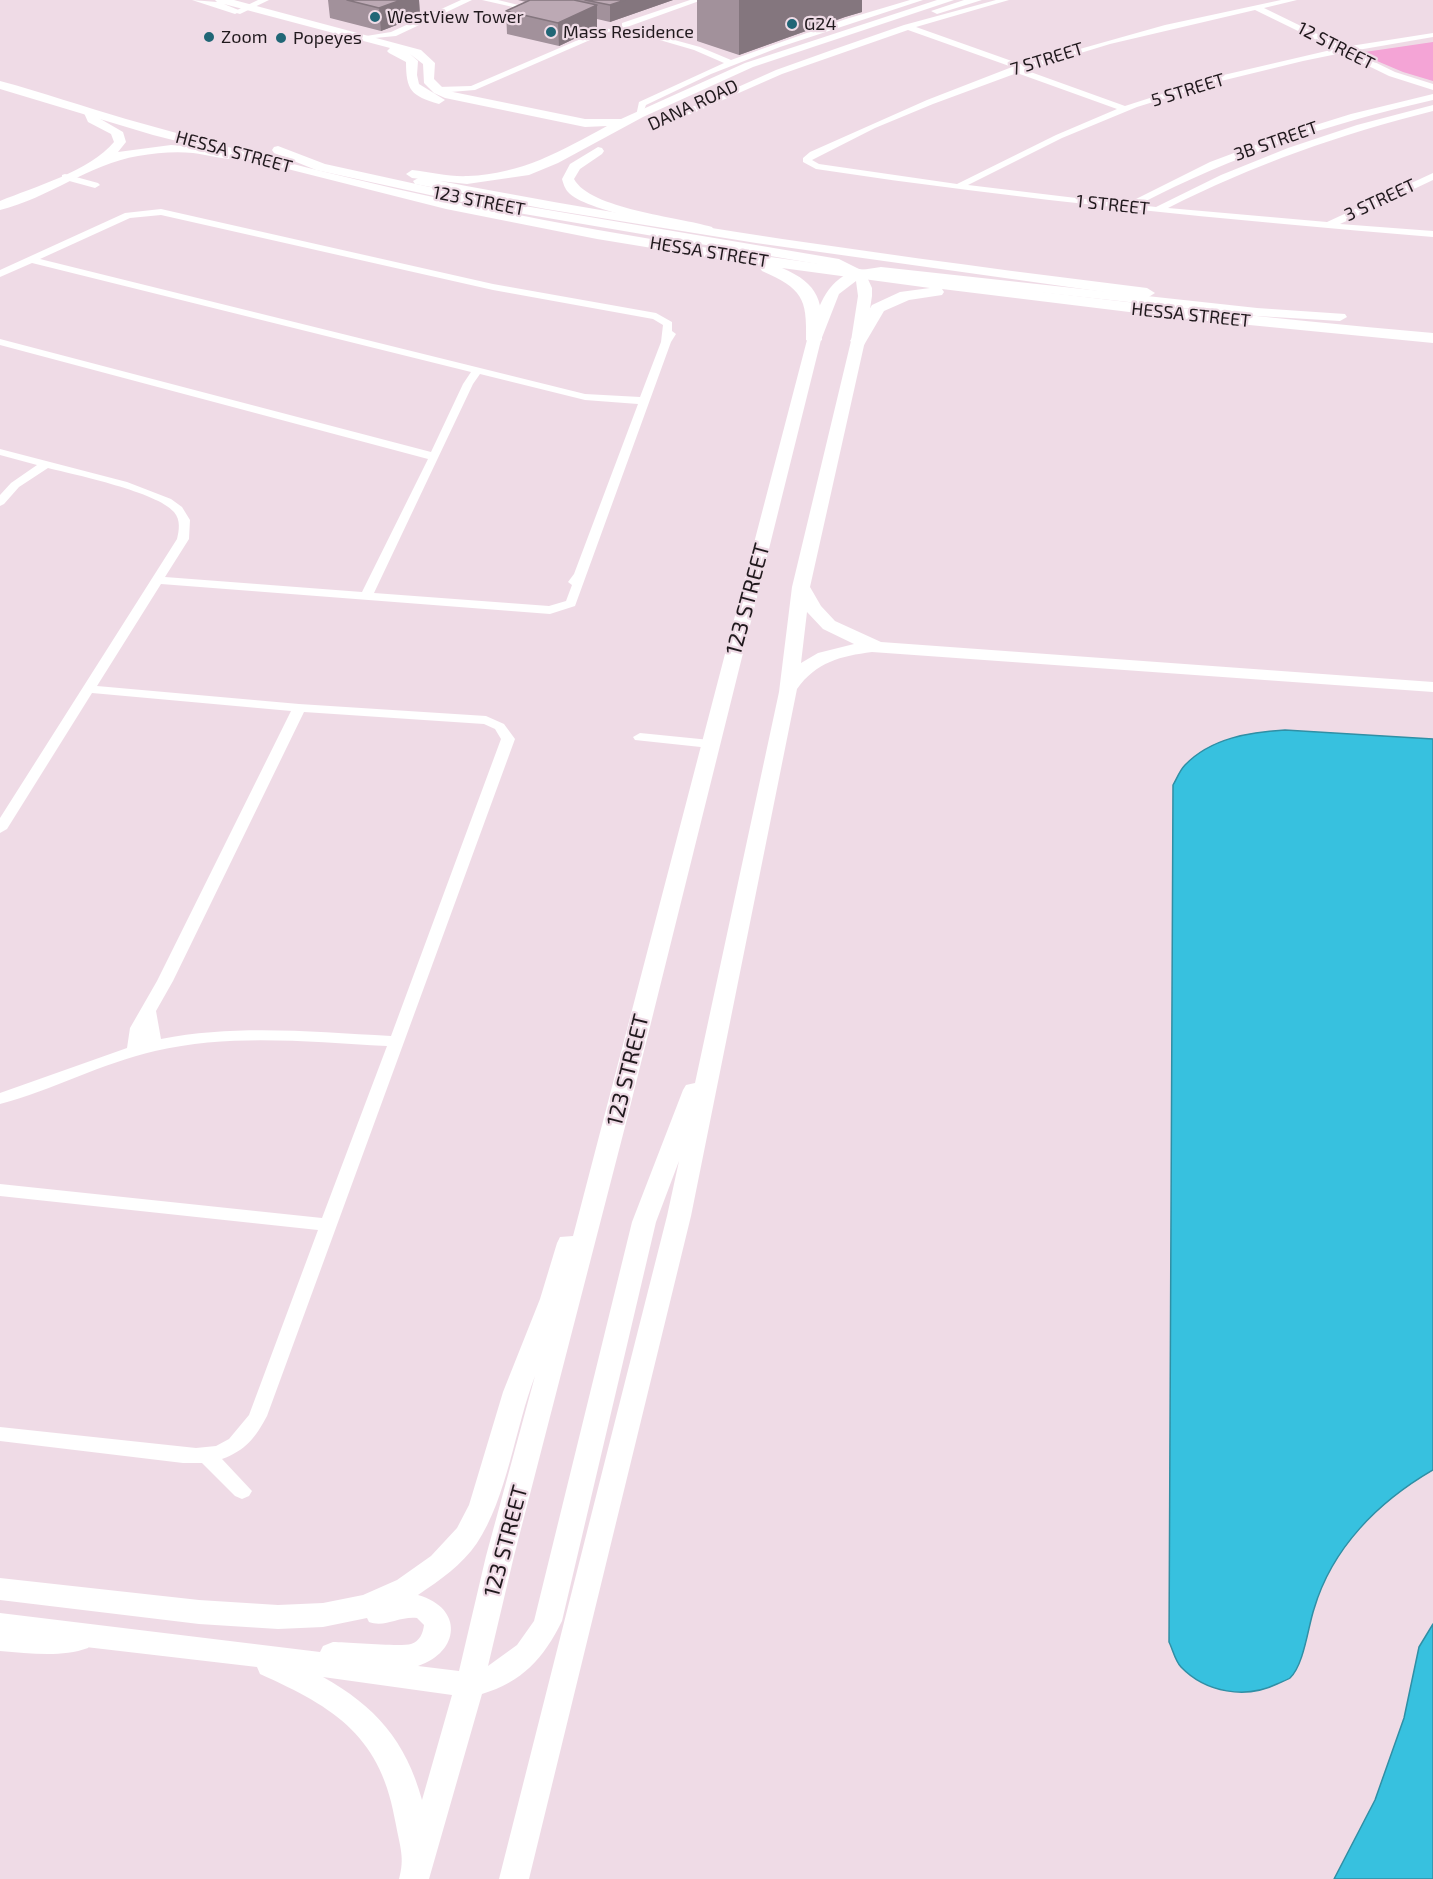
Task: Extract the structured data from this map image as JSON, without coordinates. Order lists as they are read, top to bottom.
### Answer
{
  "streets": {
    "main road": ["HESSA STREET"],
    "street": [
      "12 STREET",
      "7 STREET",
      "5 STREET",
      "DANA ROAD",
      "3B STREET",
      "3 STREET",
      "123 STREET",
      "1 STREET"
    ]
  },
  "crossings": [
    ["12 STREET", "7 STREET"],
    ["12 STREET", "5 STREET"],
    ["7 STREET", "1 STREET"],
    ["5 STREET", "1 STREET"],
    ["DANA ROAD", "HESSA STREET"],
    ["3B STREET", "1 STREET"],
    ["HESSA STREET", "123 STREET"],
    ["3 STREET", "1 STREET"]
  ],
  "places": [
    "WestView Tower",
    "G24",
    "Mass Residence",
    "Zoom",
    "Popeyes"
  ]
}
